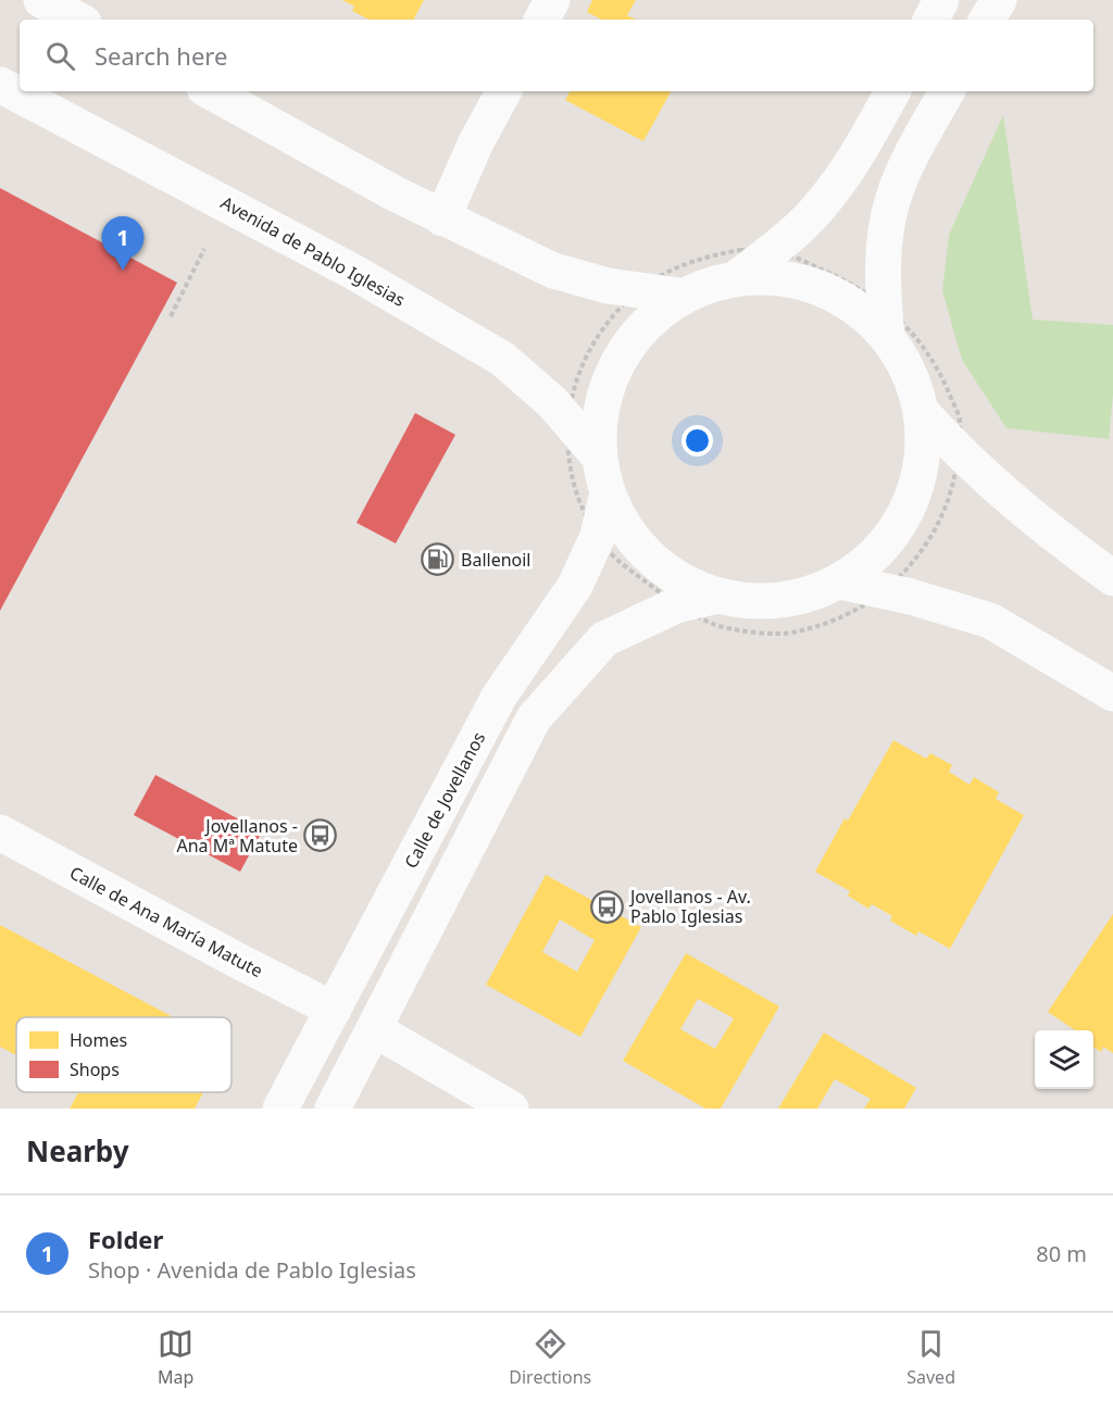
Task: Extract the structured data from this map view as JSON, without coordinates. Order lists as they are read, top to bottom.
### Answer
{
  "streets": {
    "street": ["Avenida de Pablo Iglesias", "Calle de Jovellanos", "Calle de Ana María Matute"]
  },
  "crossings": [
    ["Calle de Jovellanos", "Calle de Ana María Matute"]
  ],
  "places": {
    "fuel station": ["Ballenoil"],
    "bus stop": ["Jovellanos - Ana Mª Matute", "Jovellanos - Av. Pablo Iglesias"]
  },
  "legend": ["Homes", "Shops"],
  "page": {
    "search": "Search here",
    "pins": "1",
    "heading": "Nearby",
    "list": [
      {
        "mark": "1",
        "name": "Folder",
        "note": "Shop · Avenida de Pablo Iglesias",
        "value": "80 m"
      }
    ],
    "nav": ["Map", "Directions", "Saved"]
  }
}
